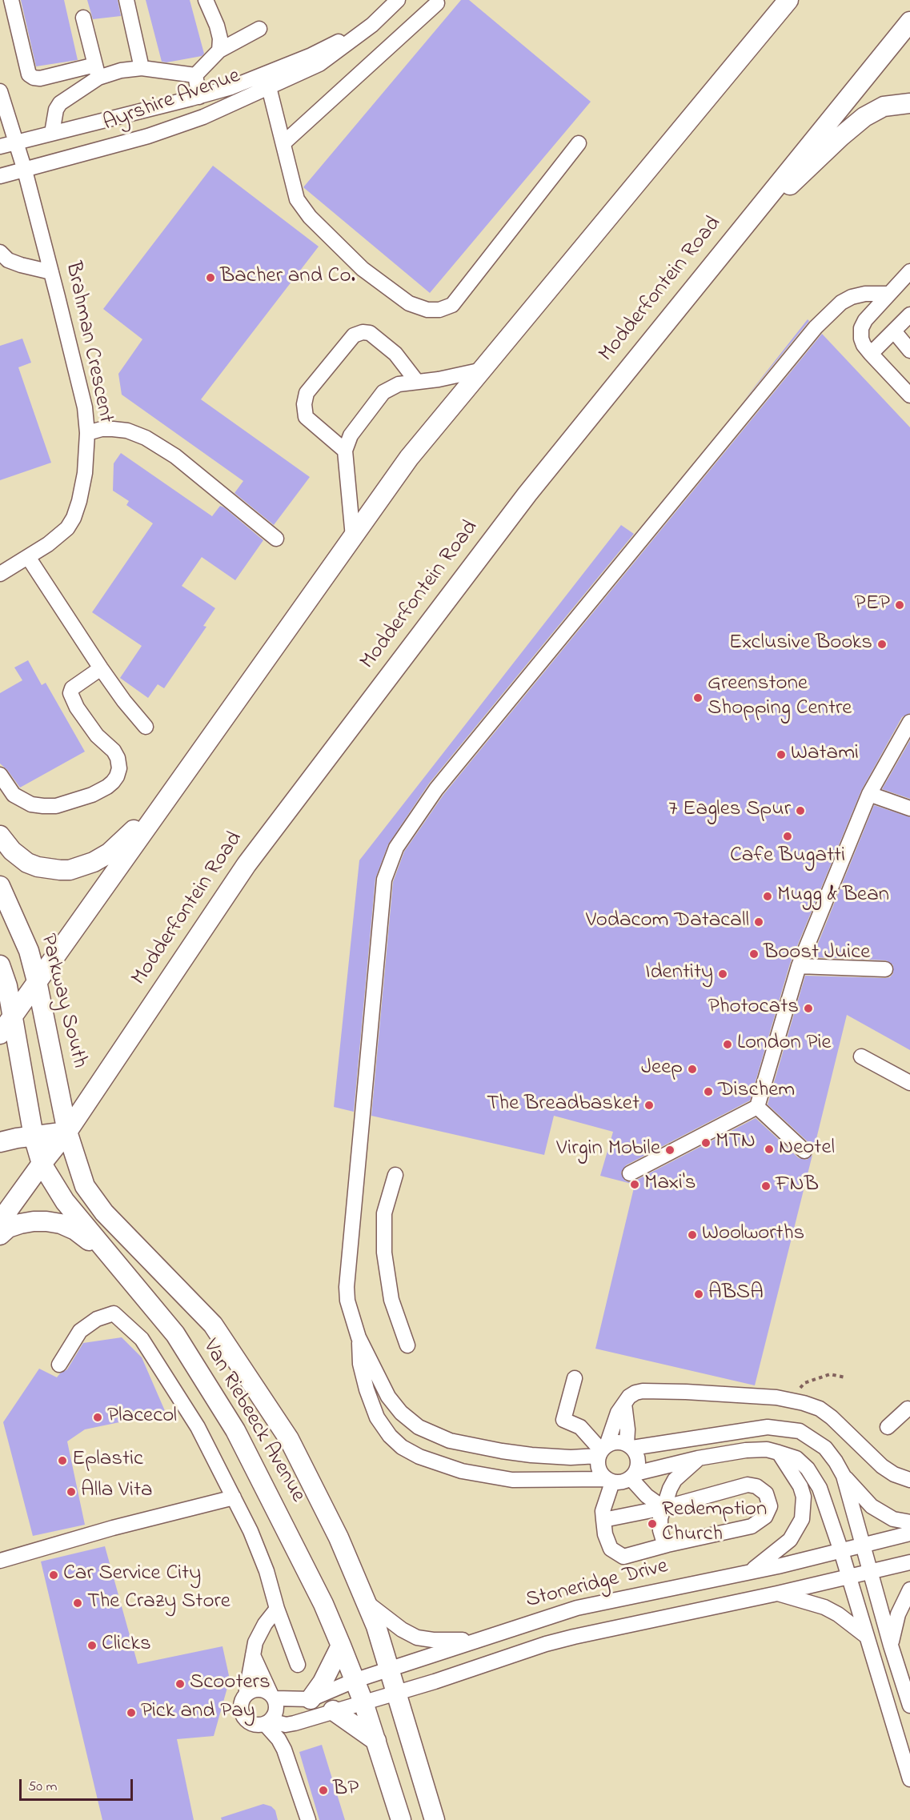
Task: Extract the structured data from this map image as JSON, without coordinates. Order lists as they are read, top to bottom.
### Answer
{
  "streets": {
    "main road": ["Modderfontein Road", "Parkway South", "Van Riebeeck Avenue"],
    "street": ["Ayrshire Avenue", "Brahman Crescent", "Stoneridge Drive"]
  },
  "crossings": [
    ["Ayrshire Avenue", "Brahman Crescent"],
    ["Modderfontein Road", "Parkway South"],
    ["Modderfontein Road", "Van Riebeeck Avenue"],
    ["Parkway South", "Van Riebeeck Avenue"],
    ["Van Riebeeck Avenue", "Stoneridge Drive"]
  ],
  "places": [
    "Bacher and Co.",
    "PEP",
    "Exclusive Books",
    "Greenstone Shopping Centre",
    "Watami",
    "7 Eagles Spur",
    "Cafe Bugatti",
    "Mugg & Bean",
    "Vodacom Datacall",
    "Boost Juice",
    "Identity",
    "Photocats",
    "London Pie",
    "Jeep",
    "Dischem",
    "The Breadbasket",
    "MTN",
    "Neotel",
    "Virgin Mobile",
    "Maxi's",
    "FNB",
    "Woolworths",
    "ABSA",
    "Placecol",
    "Eplastic",
    "Alla Vita",
    "Redemption Church",
    "Car Service City",
    "The Crazy Store",
    "Clicks",
    "Scooters",
    "Pick and Pay",
    "BP"
  ],
  "scale_bar": "50 m"
}
